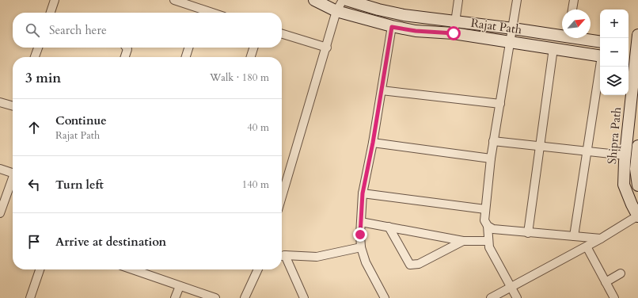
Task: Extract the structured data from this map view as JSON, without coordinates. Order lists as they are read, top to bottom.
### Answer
{
  "streets": {
    "street": ["Rajat Path", "Shipra Path"]
  },
  "north": "top right",
  "page": {
    "map_buttons": ["+", "−"],
    "search": "Search here",
    "heading": ["3 min", "Walk · 180 m"],
    "list": [
      ["Continue", "Rajat Path", "40 m"],
      ["Turn left", "140 m"],
      "Arrive at destination"
    ]
  }
}
